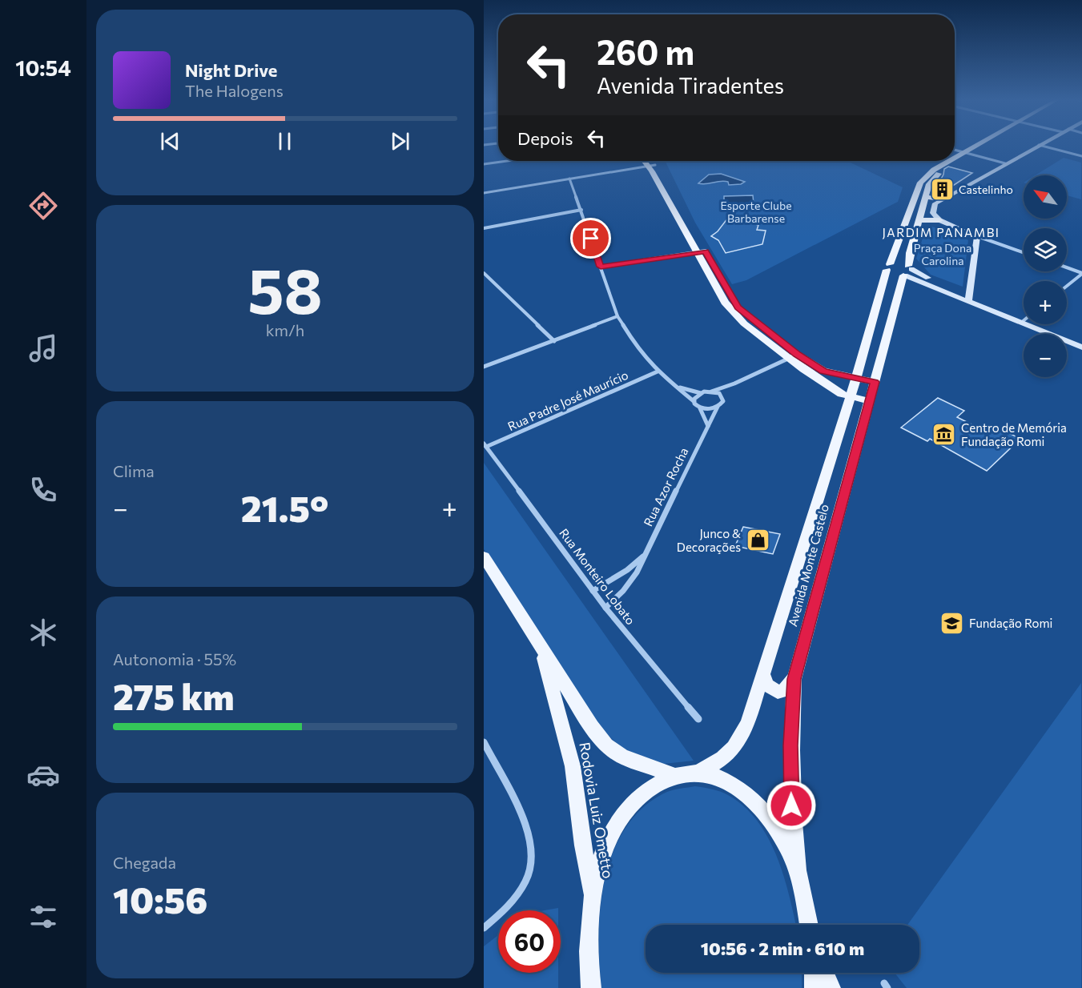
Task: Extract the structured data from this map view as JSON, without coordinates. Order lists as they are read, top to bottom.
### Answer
{
  "streets": {
    "main road": ["Avenida Monte Castelo", "Rodovia Luiz Ometto"],
    "street": ["Rua Padre José Maurício", "Rua Azor Rocha", "Rua Monteiro Lobato"]
  },
  "crossings": [
    ["Rua Padre José Maurício", "Rua Monteiro Lobato"],
    ["Rua Azor Rocha", "Rua Monteiro Lobato"]
  ],
  "districts": ["JARDIM PANAMBI"],
  "parks": ["Esporte Clube Barbarense", "Praça Dona Carolina"],
  "places": {
    "building": ["Castelinho"],
    "museum": ["Centro de Memória Fundação Romi"],
    "shop": ["Junco & Decorações"],
    "school or university": ["Fundação Romi"]
  },
  "north": "top left",
  "page": {
    "tabs": "10:54",
    "turn": ["260 m", "Avenida Tiradentes"],
    "song": ["Night Drive", "The Halogens"],
    "then": "Depois",
    "map_buttons": ["+", "−"],
    "tile": [
      ["58", "km/h"],
      "Clima",
      ["Autonomia · 55%", "275 km"],
      ["Chegada", "10:56"]
    ],
    "heat": ["−", "21.5°", "+"],
    "limit": "60",
    "trip": "10:56 · 2 min · 610 m"
  }
}
